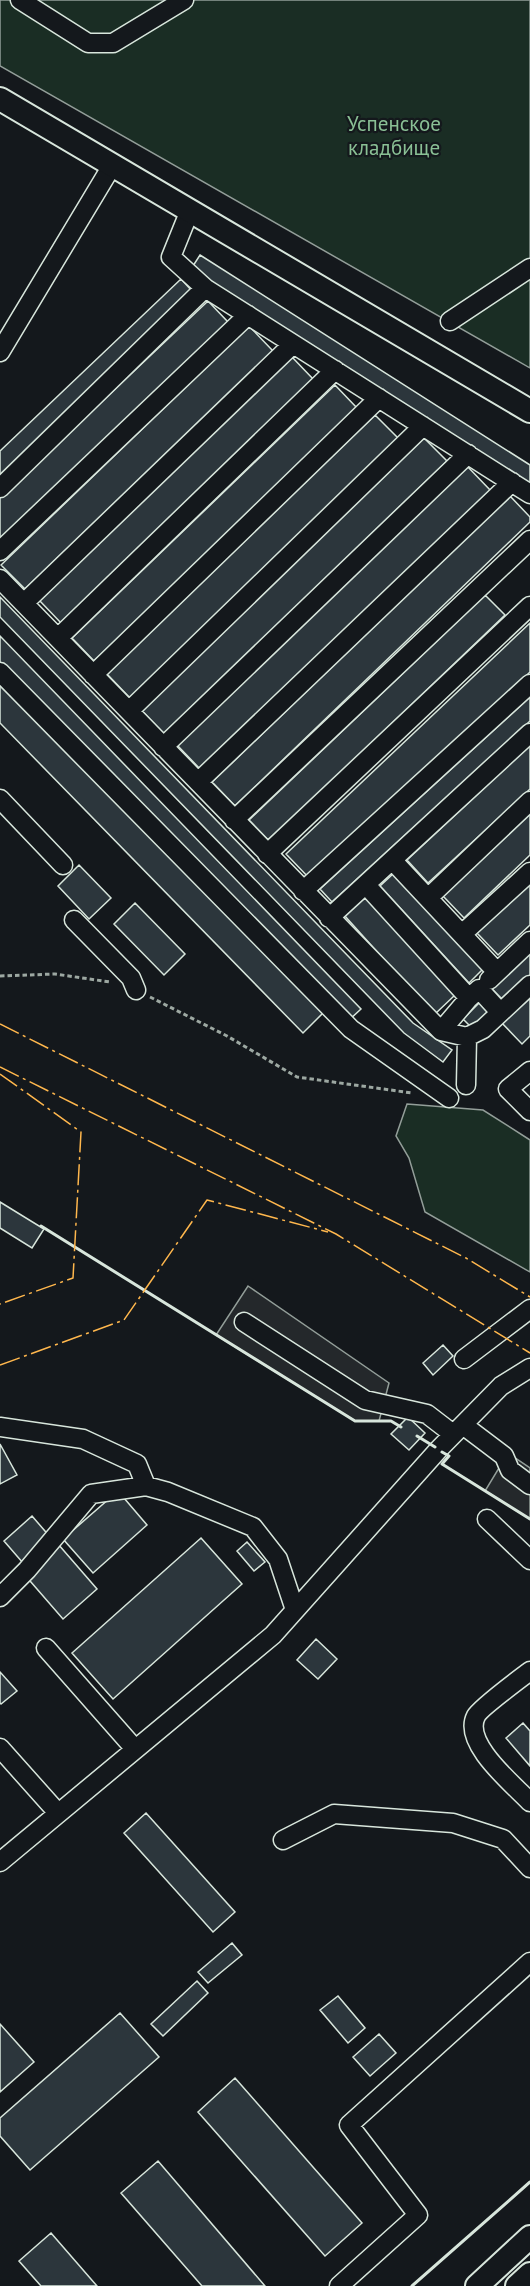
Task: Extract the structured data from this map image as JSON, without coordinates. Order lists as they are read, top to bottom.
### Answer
{
  "parks": ["Успенское кладбище"]
}
